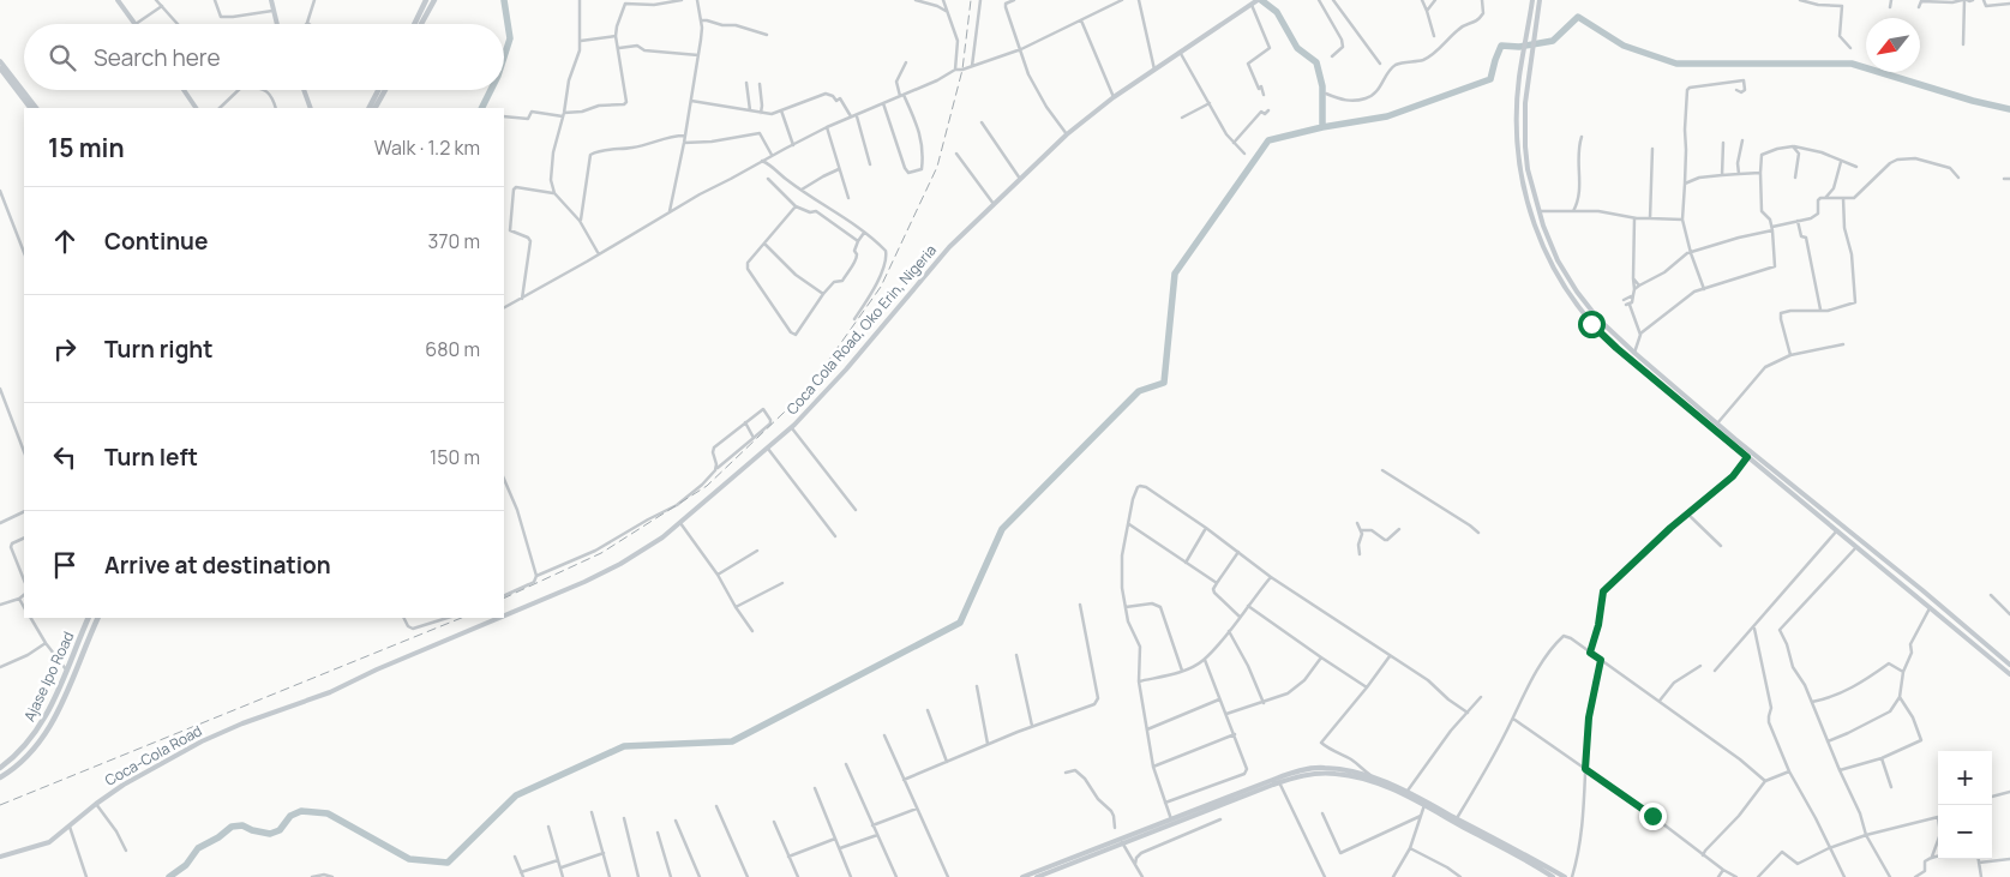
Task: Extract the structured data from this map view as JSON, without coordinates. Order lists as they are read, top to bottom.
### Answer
{
  "streets": {
    "highway": ["Ajase Ipo Road"],
    "main road": ["Coca Cola Road, Oko Erin, Nigeria", "Coca-Cola Road"]
  },
  "crossings": [
    ["Coca Cola Road, Oko Erin, Nigeria", "Coca-Cola Road"]
  ],
  "north": "bottom left",
  "page": {
    "search": "Search here",
    "heading": ["15 min", "Walk · 1.2 km"],
    "list": [
      ["Continue", "370 m"],
      ["Turn right", "680 m"],
      ["Turn left", "150 m"],
      "Arrive at destination"
    ],
    "map_buttons": ["+", "−"]
  }
}
